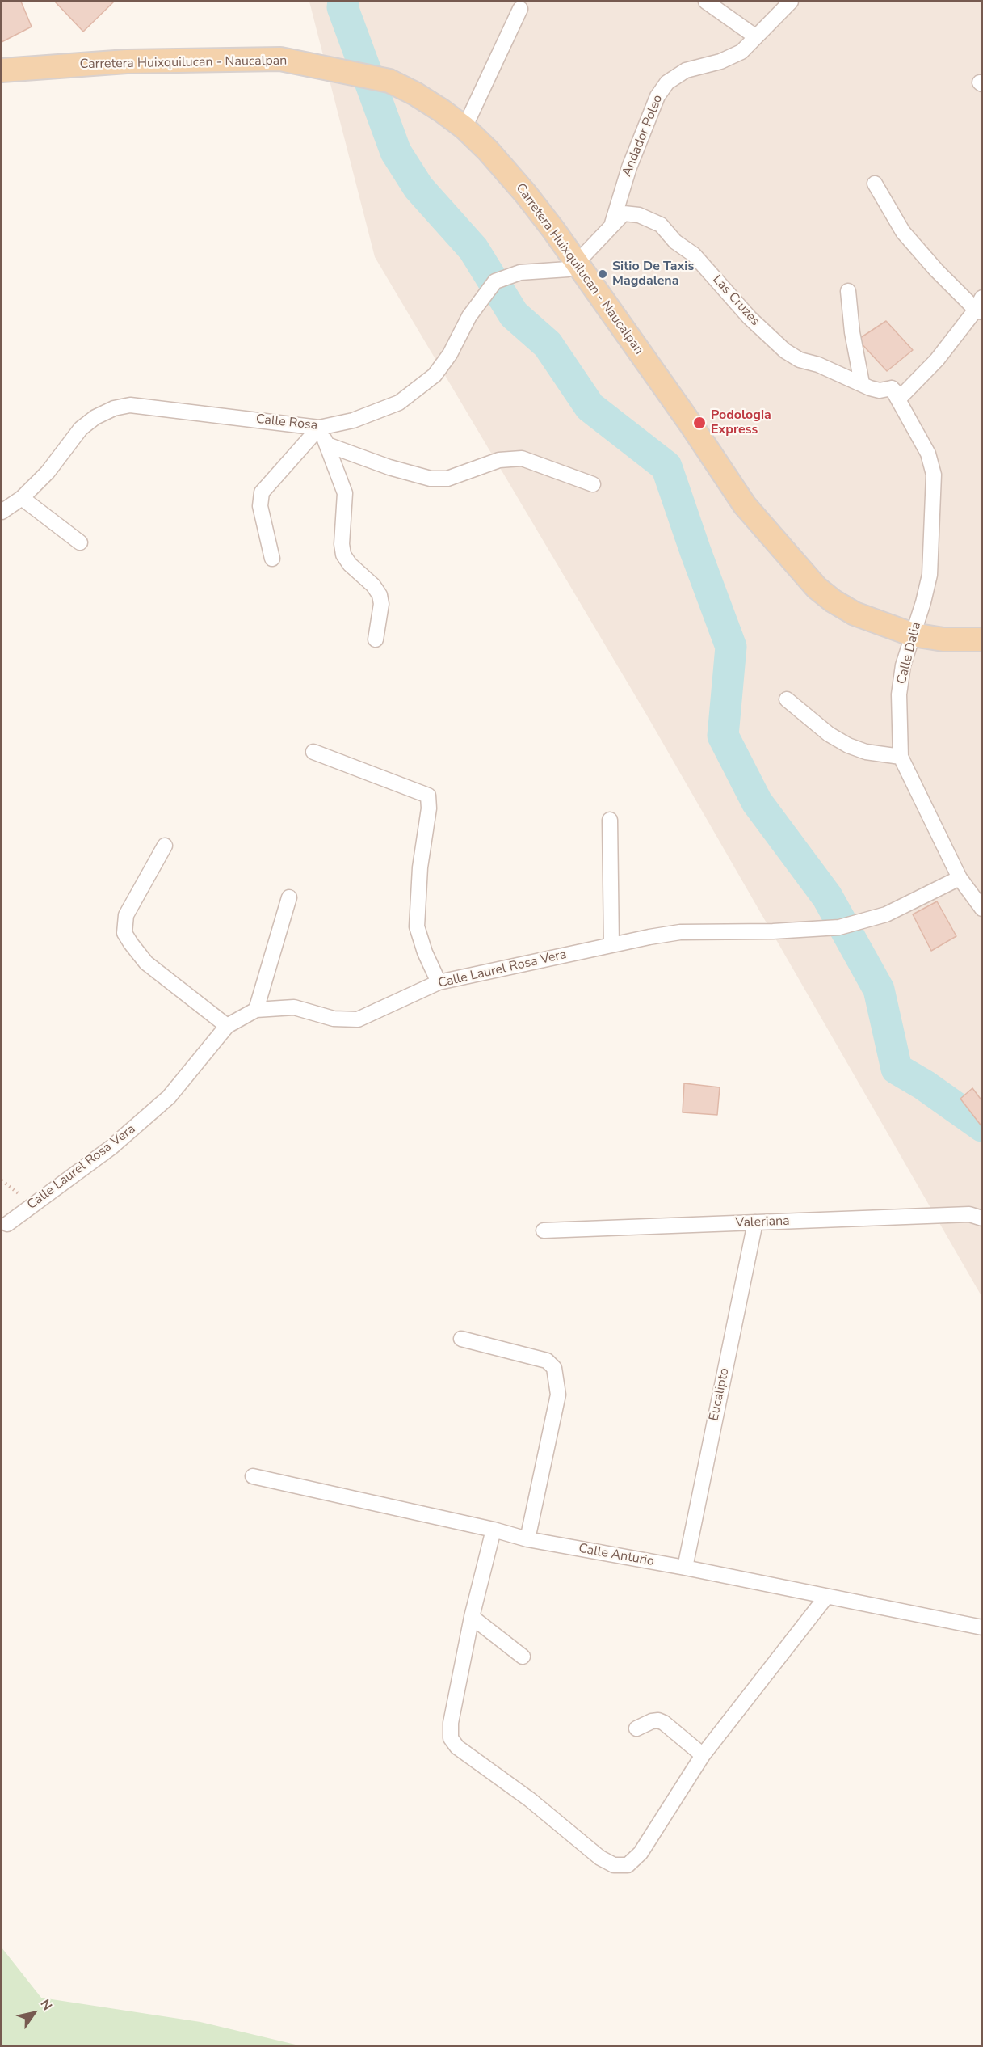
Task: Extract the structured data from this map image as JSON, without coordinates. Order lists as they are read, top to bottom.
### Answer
{
  "streets": {
    "main road": ["Carretera Huixquilucan - Naucalpan"],
    "street": [
      "Andador Poleo",
      "Las Cruzes",
      "Calle Rosa",
      "Calle Dalia",
      "Calle Laurel Rosa Vera",
      "Valeriana",
      "Eucalipto",
      "Calle Anturio"
    ]
  },
  "crossings": [
    ["Carretera Huixquilucan - Naucalpan", "Las Cruzes"],
    ["Carretera Huixquilucan - Naucalpan", "Calle Rosa"],
    ["Carretera Huixquilucan - Naucalpan", "Calle Dalia"],
    ["Andador Poleo", "Las Cruzes"],
    ["Las Cruzes", "Calle Rosa"],
    ["Las Cruzes", "Calle Dalia"],
    ["Calle Dalia", "Calle Laurel Rosa Vera"],
    ["Valeriana", "Eucalipto"],
    ["Eucalipto", "Calle Anturio"]
  ],
  "places": ["Sitio De Taxis Magdalena", "Podologia Express"],
  "north": "top right"
}
